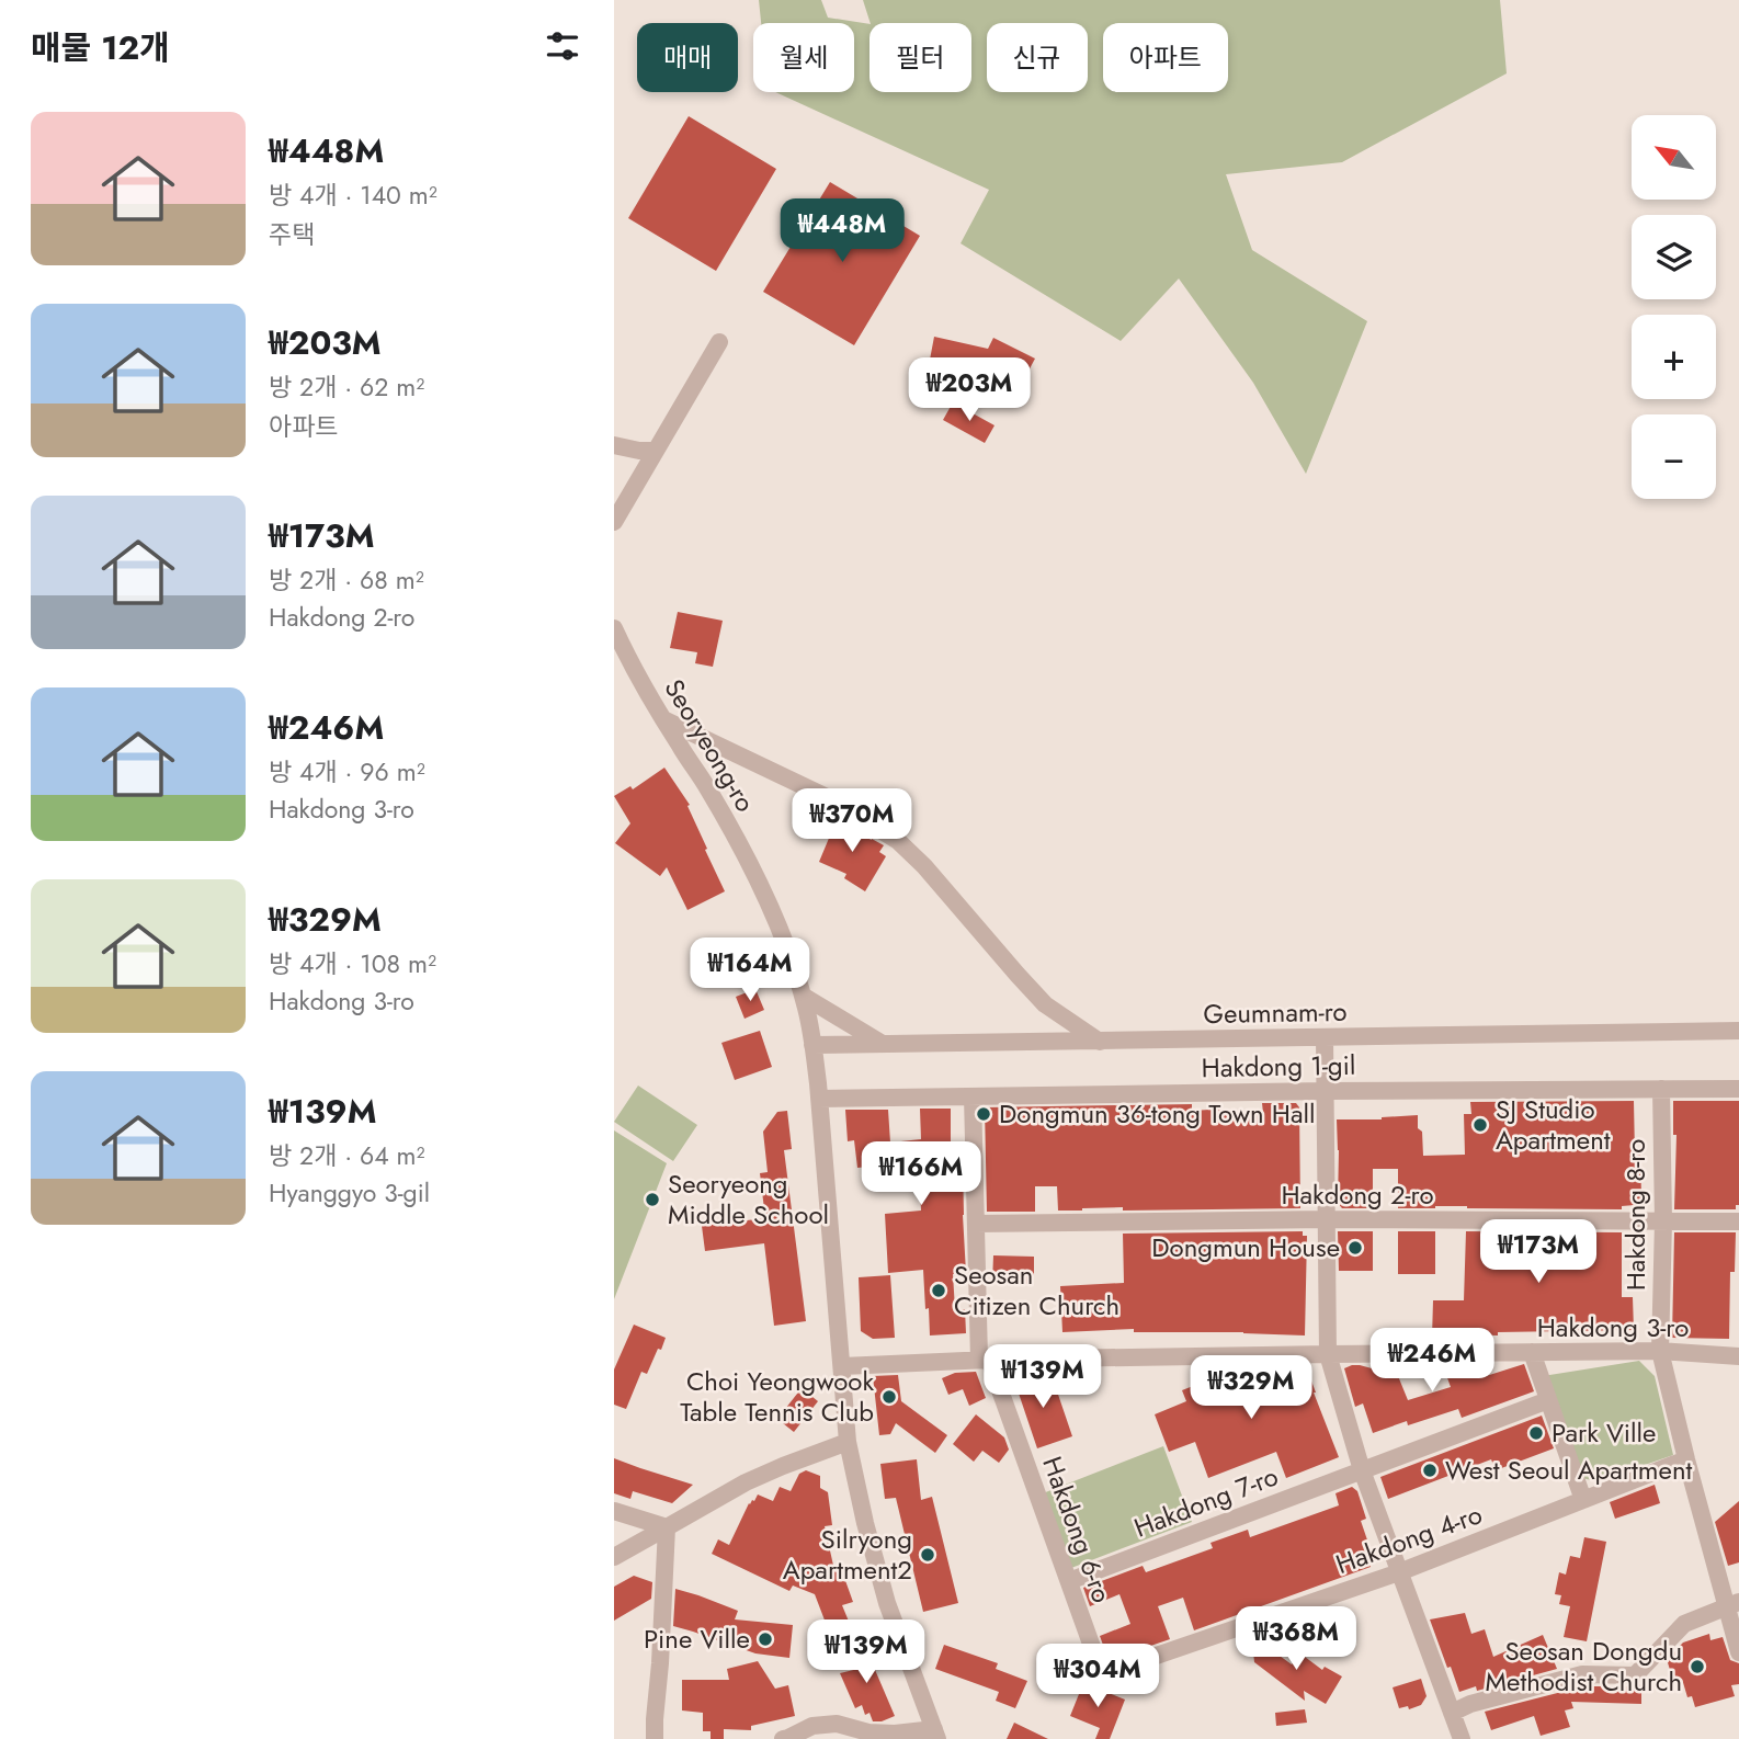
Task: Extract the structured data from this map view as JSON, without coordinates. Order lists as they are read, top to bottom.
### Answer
{
  "streets": {
    "street": [
      "Seoryeong-ro",
      "Geumnam-ro",
      "Hakdong 1-gil",
      "Hakdong 2-ro",
      "Hakdong 8-ro",
      "Hakdong 3-ro",
      "Hakdong 7-ro",
      "Hakdong 6-ro",
      "Hakdong 4-ro"
    ]
  },
  "crossings": [
    ["Seoryeong-ro", "Geumnam-ro"],
    ["Seoryeong-ro", "Hakdong 1-gil"],
    ["Seoryeong-ro", "Hakdong 3-ro"],
    ["Hakdong 1-gil", "Hakdong 8-ro"],
    ["Hakdong 1-gil", "Hakdong 6-ro"],
    ["Hakdong 2-ro", "Hakdong 8-ro"],
    ["Hakdong 2-ro", "Hakdong 6-ro"],
    ["Hakdong 8-ro", "Hakdong 3-ro"],
    ["Hakdong 8-ro", "Hakdong 4-ro"],
    ["Hakdong 3-ro", "Hakdong 6-ro"],
    ["Hakdong 7-ro", "Hakdong 6-ro"],
    ["Hakdong 6-ro", "Hakdong 4-ro"]
  ],
  "places": [
    "Dongmun 36-tong Town Hall",
    "SJ Studio Apartment",
    "Seoryeong Middle School",
    "Dongmun House",
    "Seosan Citizen Church",
    "Choi Yeongwook Table Tennis Club",
    "Park Ville",
    "West Seoul Apartment",
    "Silryong Apartment2",
    "Pine Ville",
    "Seosan Dongdu Methodist Church"
  ],
  "north": "top left",
  "page": {
    "heading": "매물 12개",
    "chip": [
      "매매",
      "월세",
      "필터",
      "신규",
      "아파트"
    ],
    "list": [
      {
        "name": "₩448M",
        "note": "방 4개 · 140 m² · 주택"
      },
      {
        "name": "₩203M",
        "note": "방 2개 · 62 m² · 아파트"
      },
      {
        "name": "₩173M",
        "note": "방 2개 · 68 m² · Hakdong 2-ro"
      },
      {
        "name": "₩246M",
        "note": "방 4개 · 96 m² · Hakdong 3-ro"
      },
      {
        "name": "₩329M",
        "note": "방 4개 · 108 m² · Hakdong 3-ro"
      },
      {
        "name": "₩139M",
        "note": "방 2개 · 64 m² · Hyanggyo 3-gil"
      }
    ],
    "map_buttons": ["+", "−"],
    "price": [
      "₩448M",
      "₩203M",
      "₩370M",
      "₩164M",
      "₩166M",
      "₩173M",
      "₩246M",
      "₩139M",
      "₩329M",
      "₩368M",
      "₩139M",
      "₩304M"
    ]
  }
}
